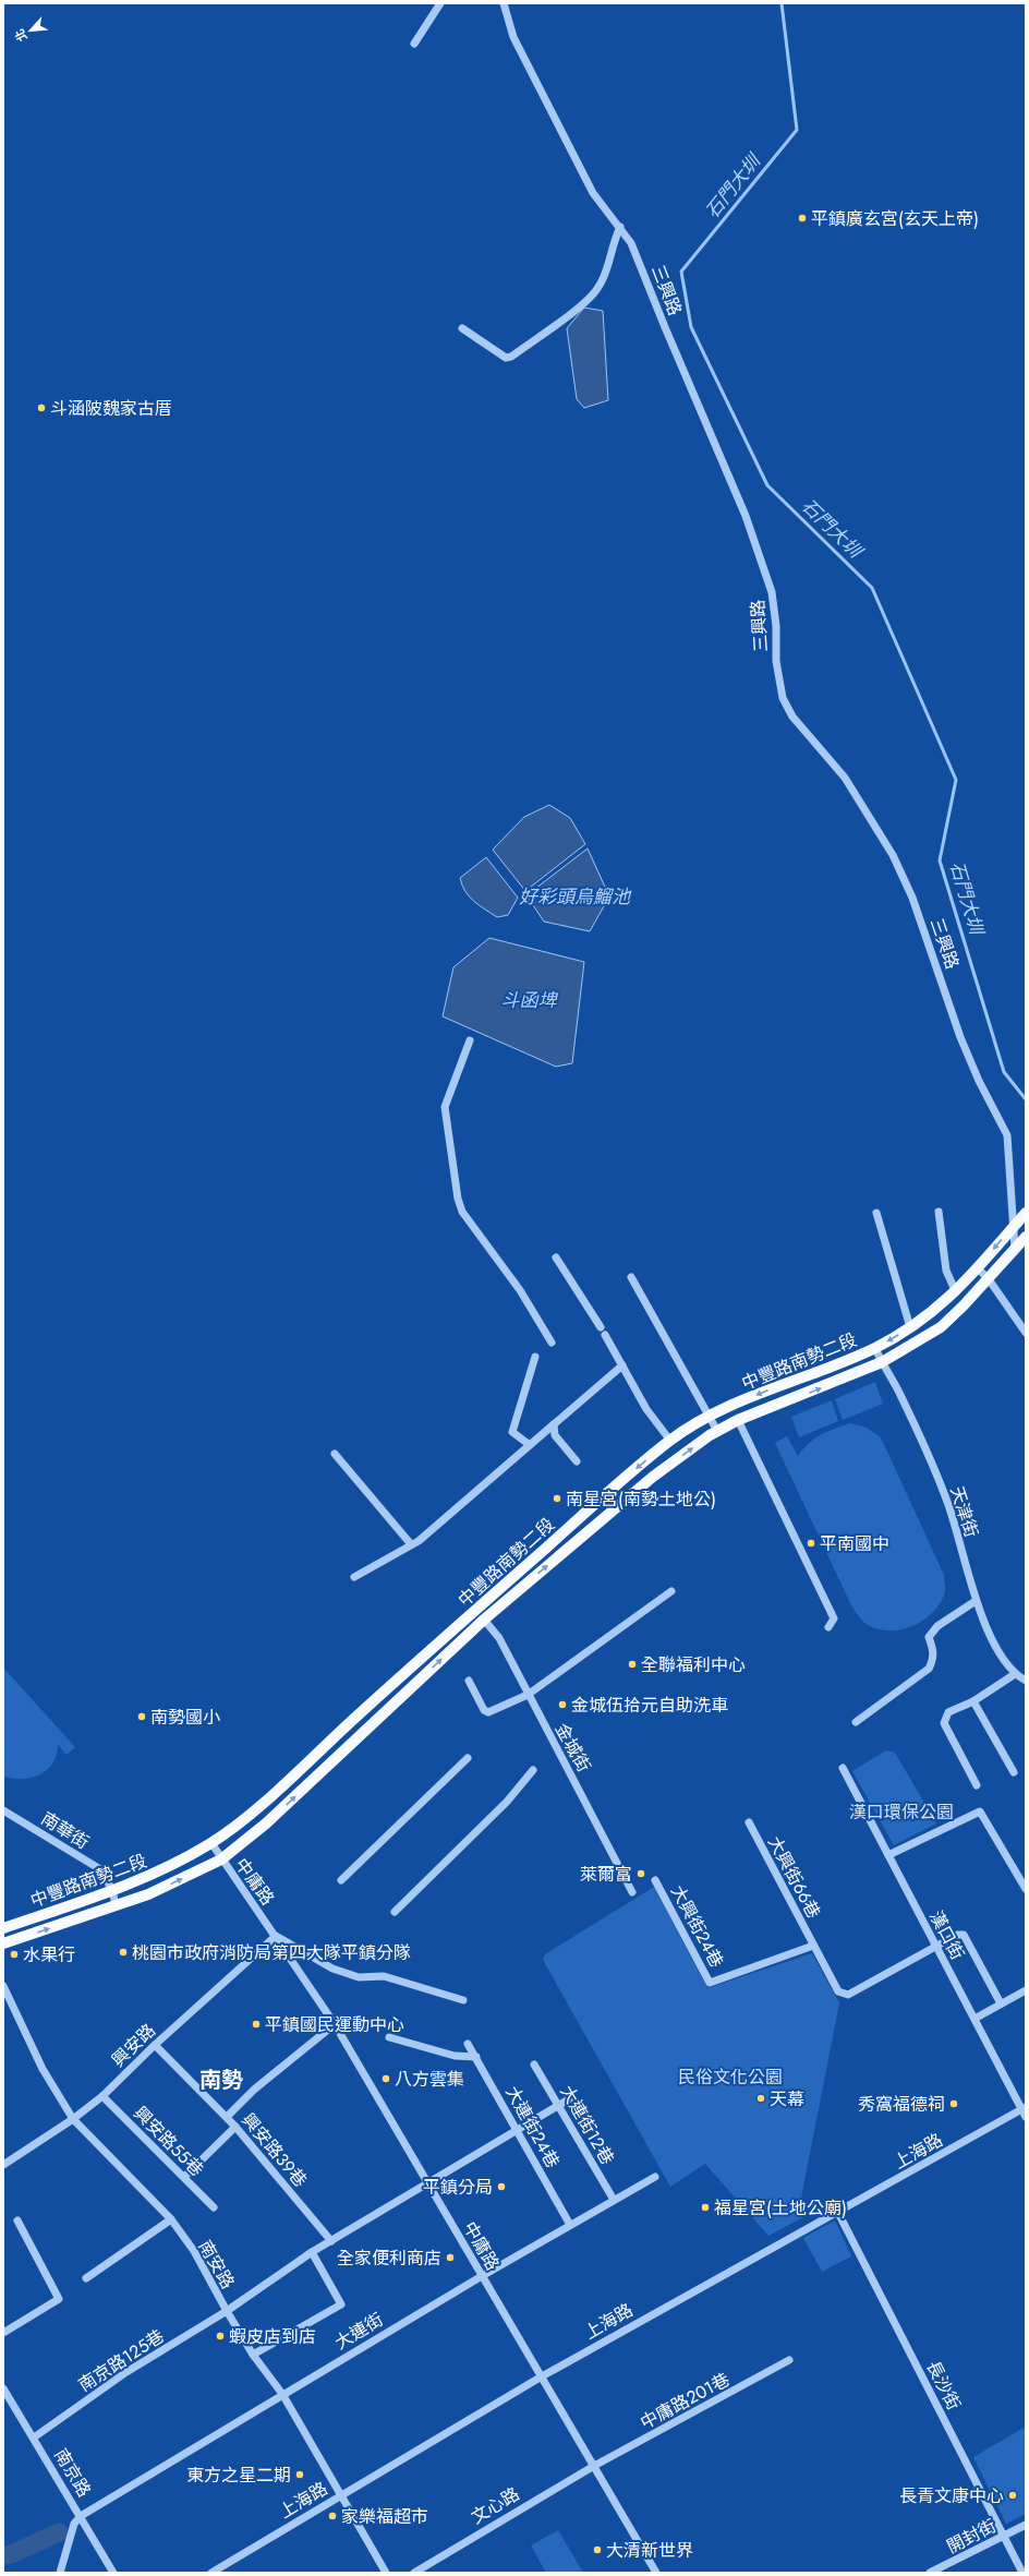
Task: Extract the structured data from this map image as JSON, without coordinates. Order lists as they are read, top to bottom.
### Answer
{
  "streets": {
    "main road": ["中豐路南勢二段"],
    "street": [
      "三興路",
      "天津街",
      "金城街",
      "南華街",
      "大興街66巷",
      "中庸路",
      "大興街24巷",
      "漢口街",
      "興安路",
      "大連街12巷",
      "大連街24巷",
      "興安路55巷",
      "興安路39巷",
      "上海路",
      "南安路",
      "大連街",
      "南京路125巷",
      "長沙街",
      "中庸路201巷",
      "南京路",
      "文心路",
      "開封街"
    ]
  },
  "crossings": [
    ["三興路", "中豐路南勢二段"],
    ["中豐路南勢二段", "天津街"],
    ["中豐路南勢二段", "金城街"],
    ["中豐路南勢二段", "南華街"],
    ["中豐路南勢二段", "中庸路"],
    ["大興街66巷", "大興街24巷"],
    ["大興街66巷", "漢口街"],
    ["中庸路", "興安路"],
    ["中庸路", "上海路"],
    ["中庸路", "大連街"],
    ["中庸路", "南京路125巷"],
    ["中庸路", "中庸路201巷"],
    ["中庸路", "文心路"],
    ["漢口街", "上海路"],
    ["興安路", "興安路55巷"],
    ["興安路", "興安路39巷"],
    ["興安路", "南安路"],
    ["大連街12巷", "大連街"],
    ["大連街12巷", "南京路125巷"],
    ["大連街24巷", "大連街"],
    ["大連街24巷", "南京路125巷"],
    ["興安路39巷", "南京路125巷"],
    ["上海路", "南安路"],
    ["上海路", "長沙街"],
    ["南安路", "大連街"],
    ["南安路", "南京路125巷"],
    ["大連街", "南京路"],
    ["南京路125巷", "南京路"],
    ["長沙街", "開封街"],
    ["中庸路201巷", "文心路"]
  ],
  "districts": ["南勢"],
  "water": ["石門大圳", "好彩頭烏鰡池", "斗函埤"],
  "parks": ["漢口環保公園", "民俗文化公園"],
  "places": [
    "平鎮廣玄宮(玄天上帝)",
    "斗涵陂魏家古厝",
    "南星宮(南勢土地公)",
    "平南國中",
    "全聯福利中心",
    "金城伍拾元自助洗車",
    "南勢國小",
    "萊爾富",
    "桃園市政府消防局第四大隊平鎮分隊",
    "水果行",
    "平鎮國民運動中心",
    "八方雲集",
    "天幕",
    "秀窩福德祠",
    "平鎮分局",
    "福星宮(土地公廟)",
    "全家便利商店",
    "蝦皮店到店",
    "東方之星二期",
    "長青文康中心",
    "家樂福超市",
    "大清新世界"
  ],
  "north": "bottom left"
}
